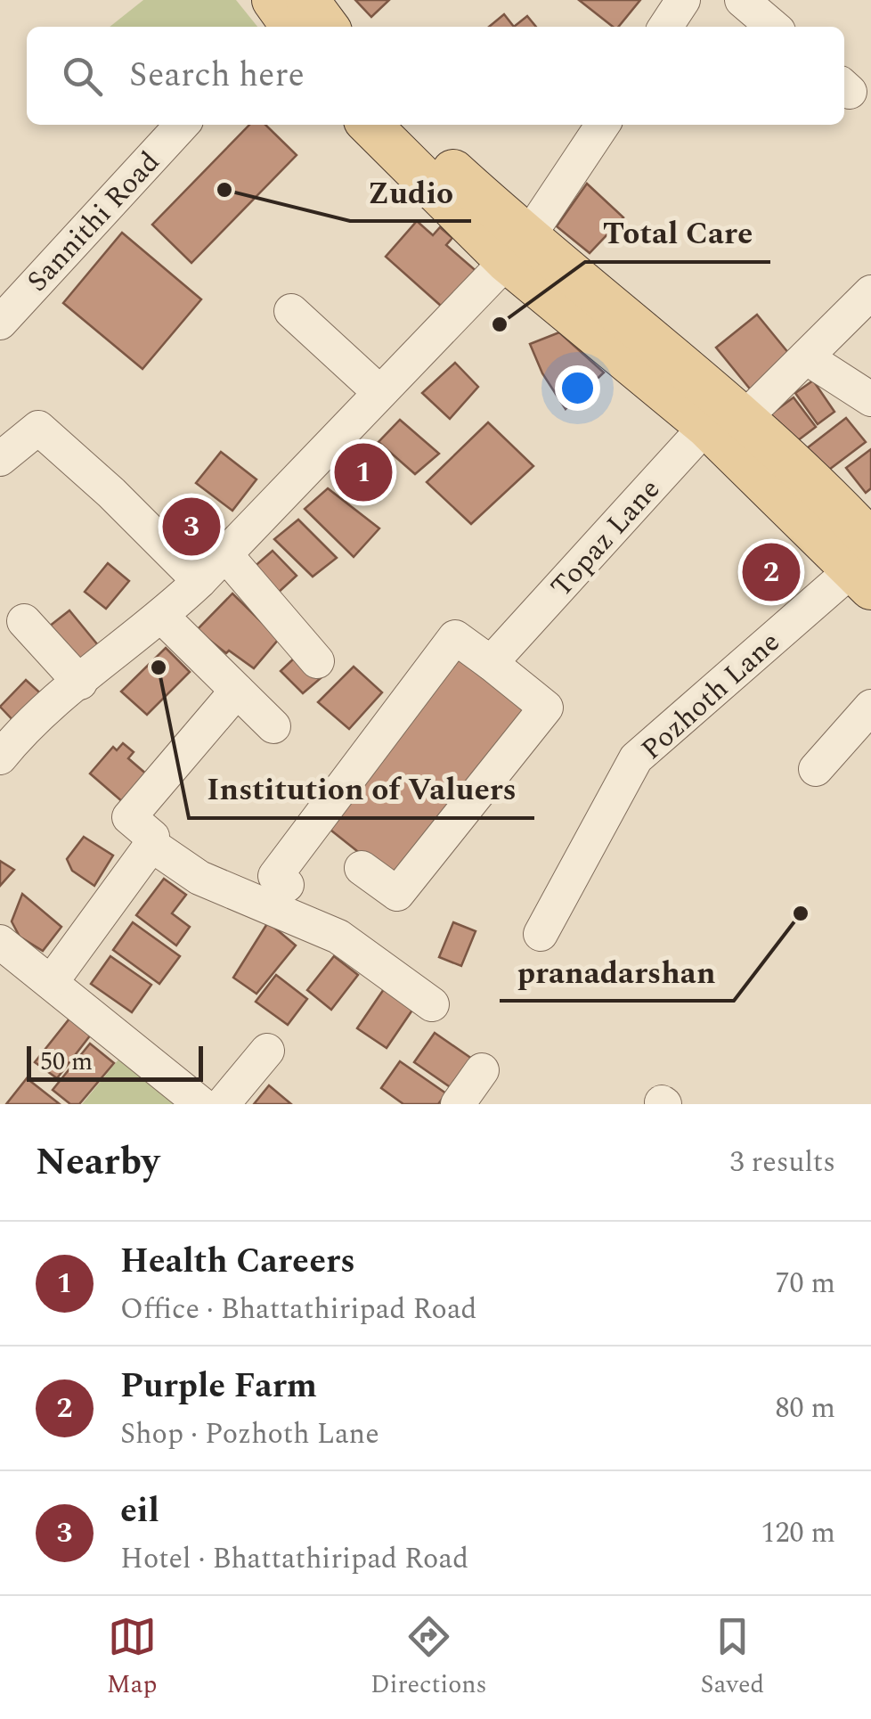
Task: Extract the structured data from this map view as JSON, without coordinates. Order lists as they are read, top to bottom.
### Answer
{
  "streets": {
    "street": ["Sannithi Road", "Topaz Lane", "Pozhoth Lane"]
  },
  "places": [
    "Zudio",
    "Total Care",
    "Institution of Valuers",
    "pranadarshan"
  ],
  "scale_bar": "50 m",
  "page": {
    "search": "Search here",
    "pins": ["1", "3", "2"],
    "scale": "50 m",
    "heading": ["Nearby", "3 results"],
    "list": [
      {
        "mark": "1",
        "name": "Health Careers",
        "note": "Office · Bhattathiripad Road",
        "value": "70 m"
      },
      {
        "mark": "2",
        "name": "Purple Farm",
        "note": "Shop · Pozhoth Lane",
        "value": "80 m"
      },
      {
        "mark": "3",
        "name": "eil",
        "note": "Hotel · Bhattathiripad Road",
        "value": "120 m"
      }
    ],
    "nav": ["Map", "Directions", "Saved"]
  }
}
